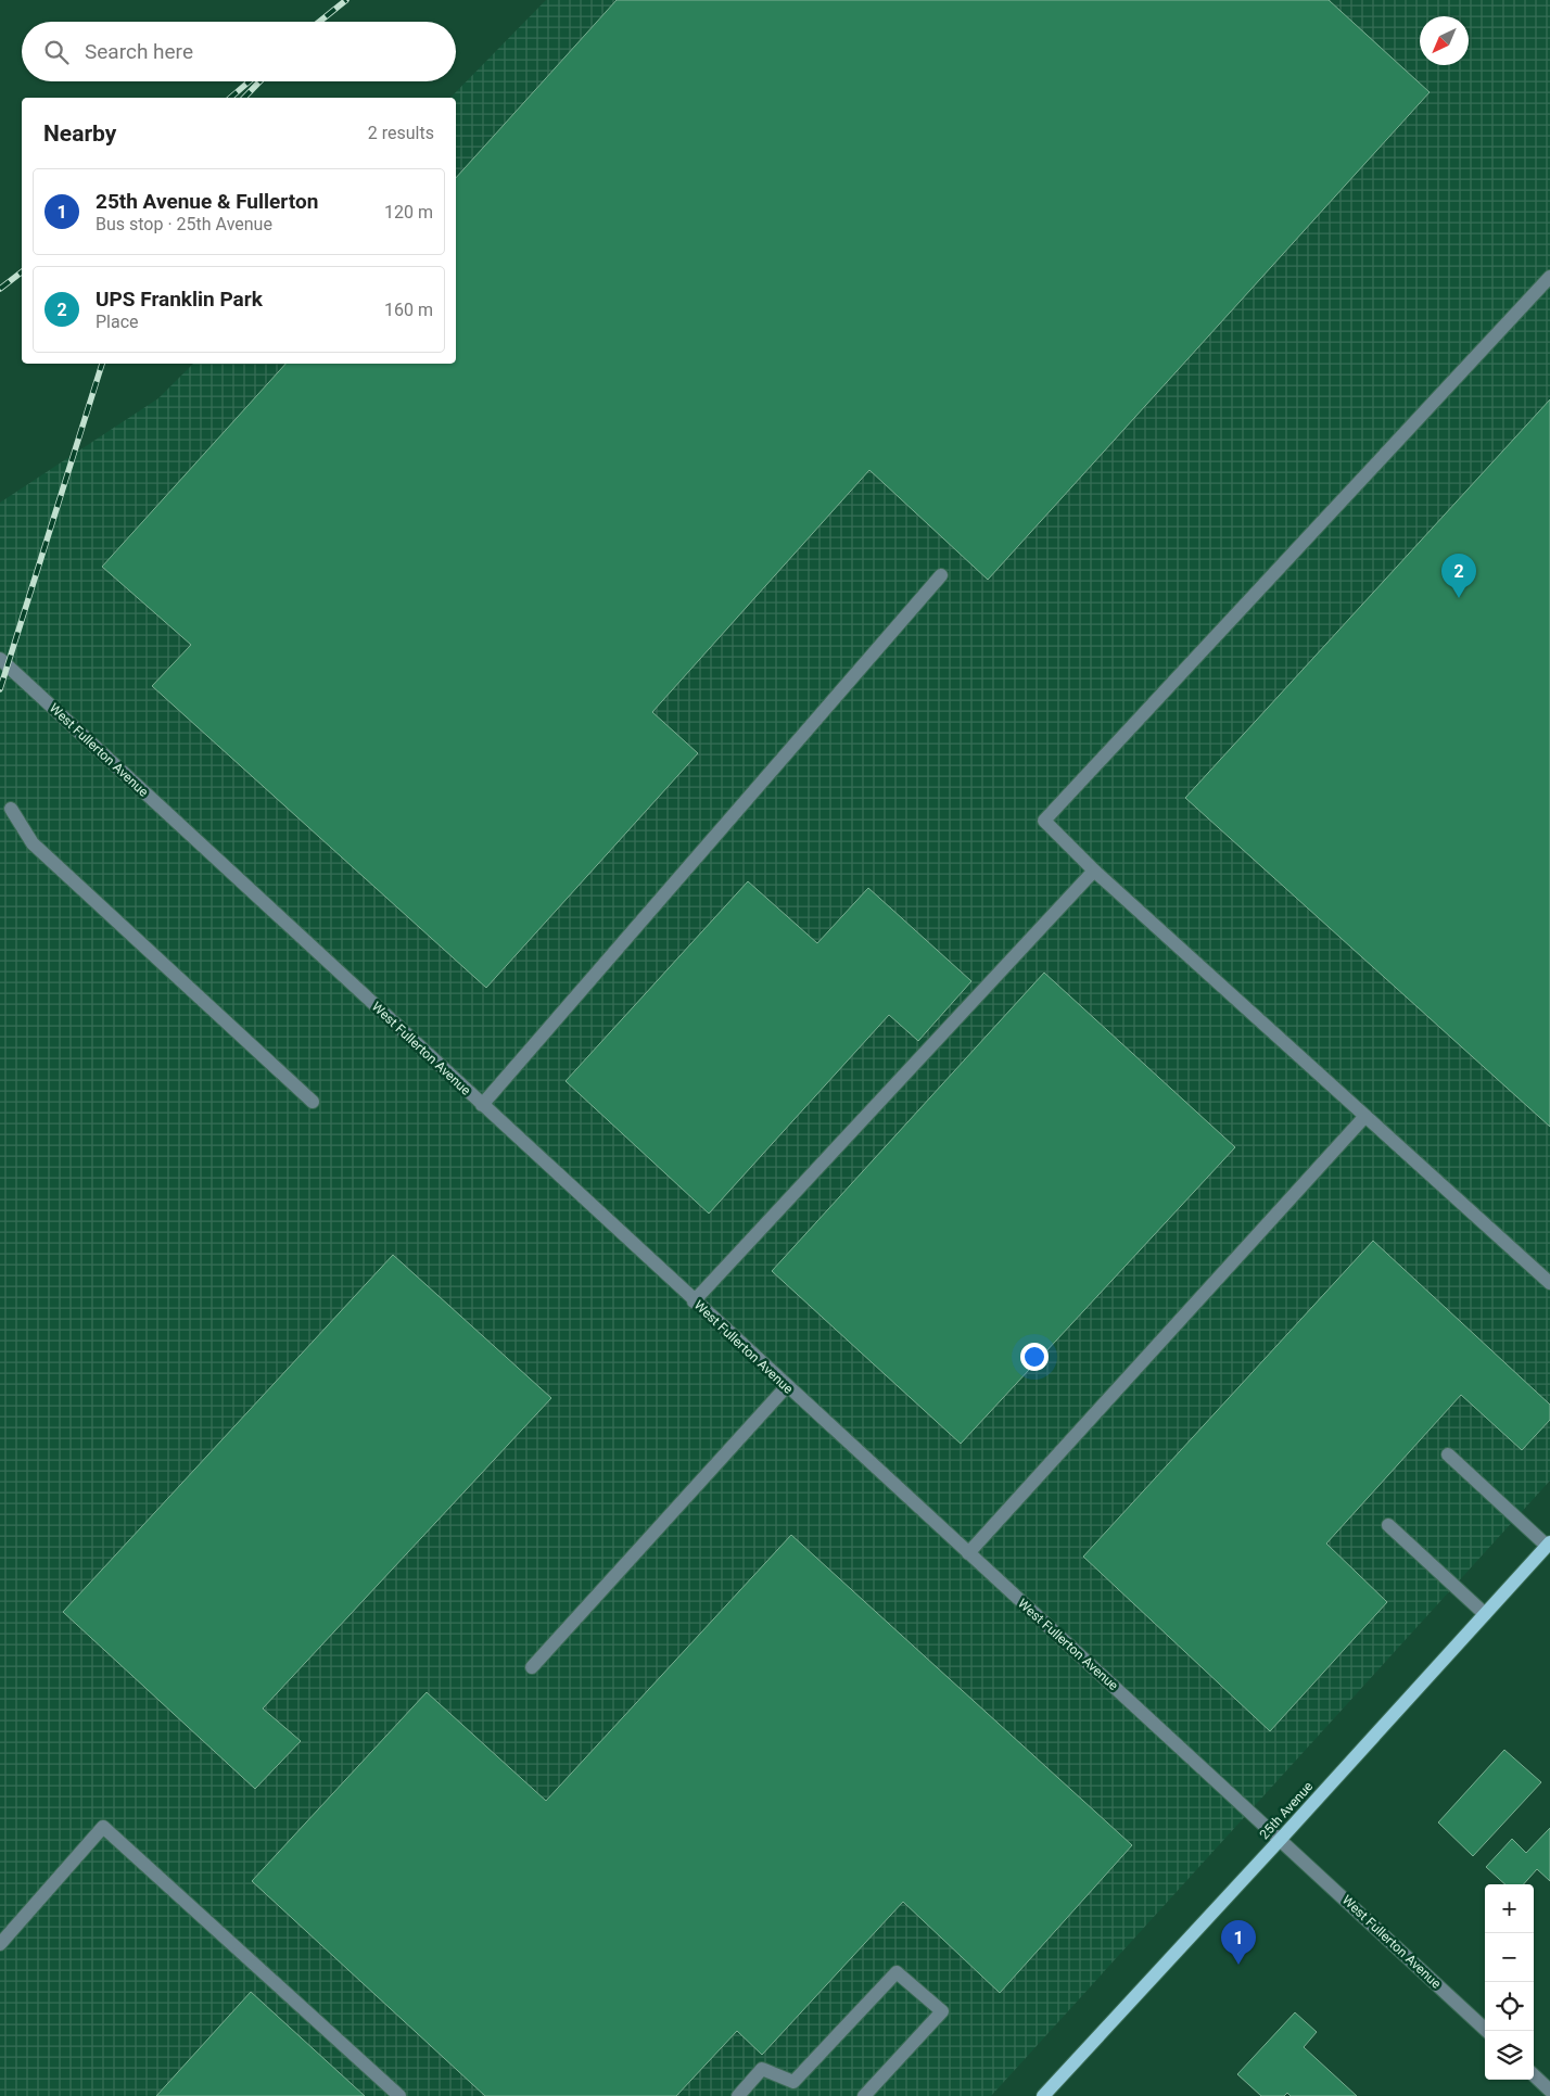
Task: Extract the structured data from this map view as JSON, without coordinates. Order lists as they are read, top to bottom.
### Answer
{
  "streets": {
    "main road": ["25th Avenue"],
    "street": ["West Fullerton Avenue"]
  },
  "crossings": [
    ["West Fullerton Avenue", "25th Avenue"]
  ],
  "north": "bottom left",
  "page": {
    "search": "Search here",
    "heading": ["Nearby", "2 results"],
    "list": [
      {
        "mark": "1",
        "name": "25th Avenue & Fullerton",
        "note": "Bus stop · 25th Avenue",
        "value": "120 m"
      },
      {
        "mark": "2",
        "name": "UPS Franklin Park",
        "note": "Place",
        "value": "160 m"
      }
    ],
    "pins": ["2", "1"],
    "map_buttons": ["+", "−"]
  }
}
